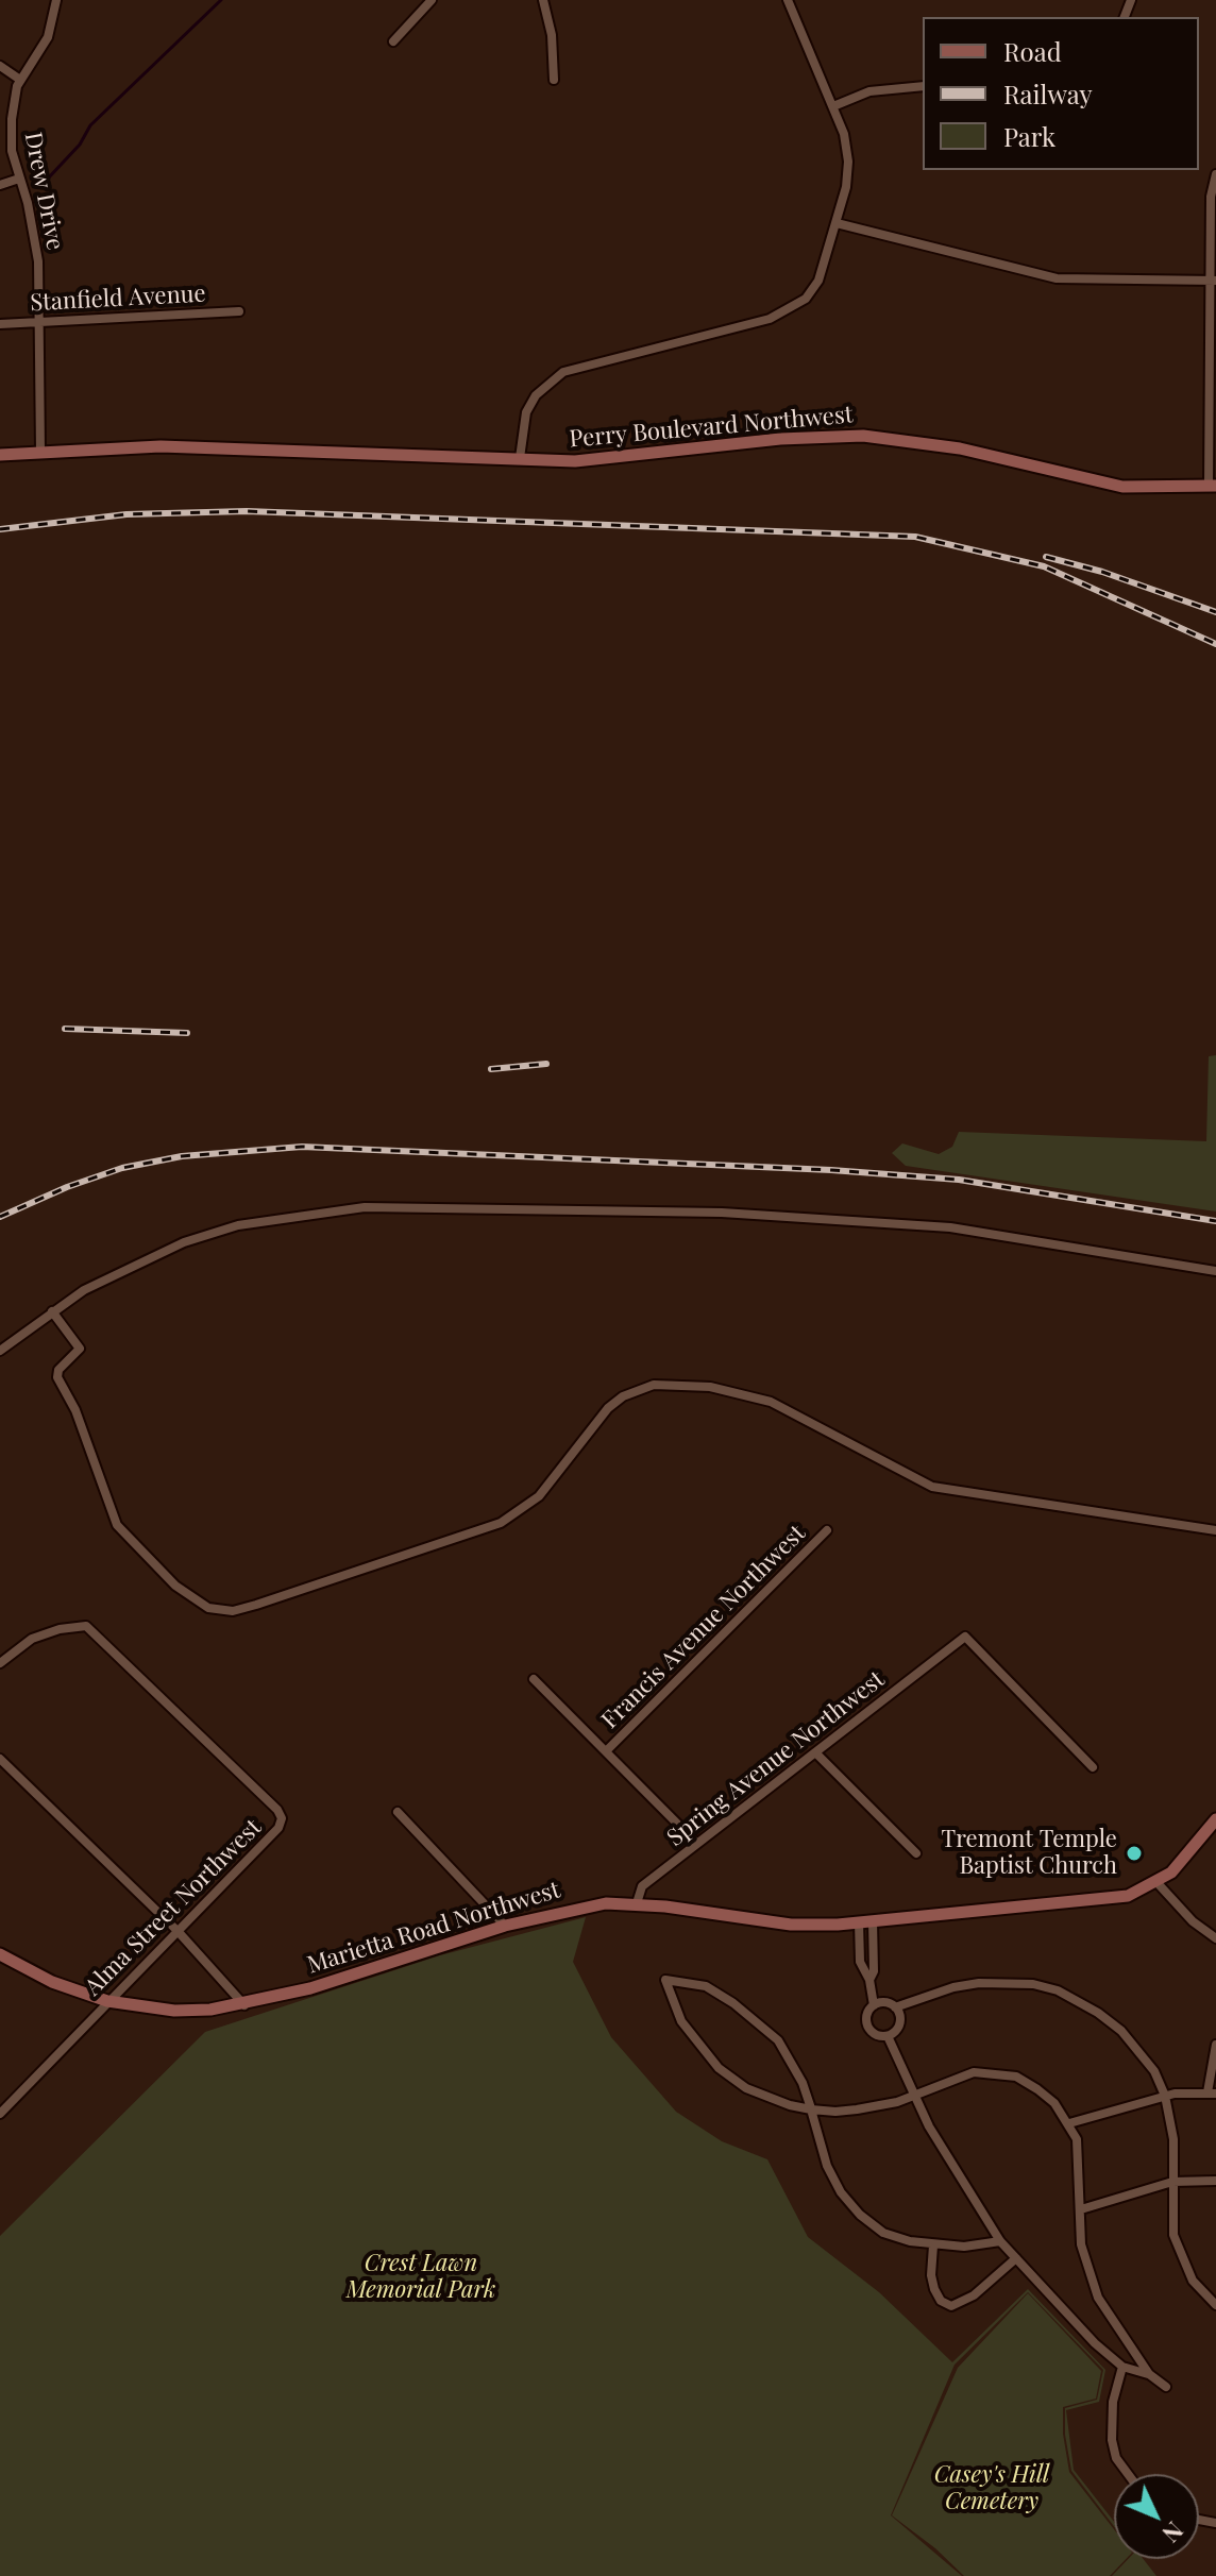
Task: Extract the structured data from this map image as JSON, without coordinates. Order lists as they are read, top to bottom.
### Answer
{
  "streets": {
    "main road": ["Perry Boulevard Northwest", "Marietta Road Northwest"],
    "street": [
      "Drew Drive",
      "Stanfield Avenue",
      "Francis Avenue Northwest",
      "Spring Avenue Northwest",
      "Alma Street Northwest"
    ]
  },
  "crossings": [
    ["Drew Drive", "Stanfield Avenue"],
    ["Drew Drive", "Perry Boulevard Northwest"],
    ["Spring Avenue Northwest", "Marietta Road Northwest"],
    ["Alma Street Northwest", "Marietta Road Northwest"]
  ],
  "parks": ["Crest Lawn Memorial Park", "Casey's Hill Cemetery"],
  "places": ["Tremont Temple Baptist Church"],
  "legend": ["Road", "Railway", "Park"],
  "north": "bottom right"
}
